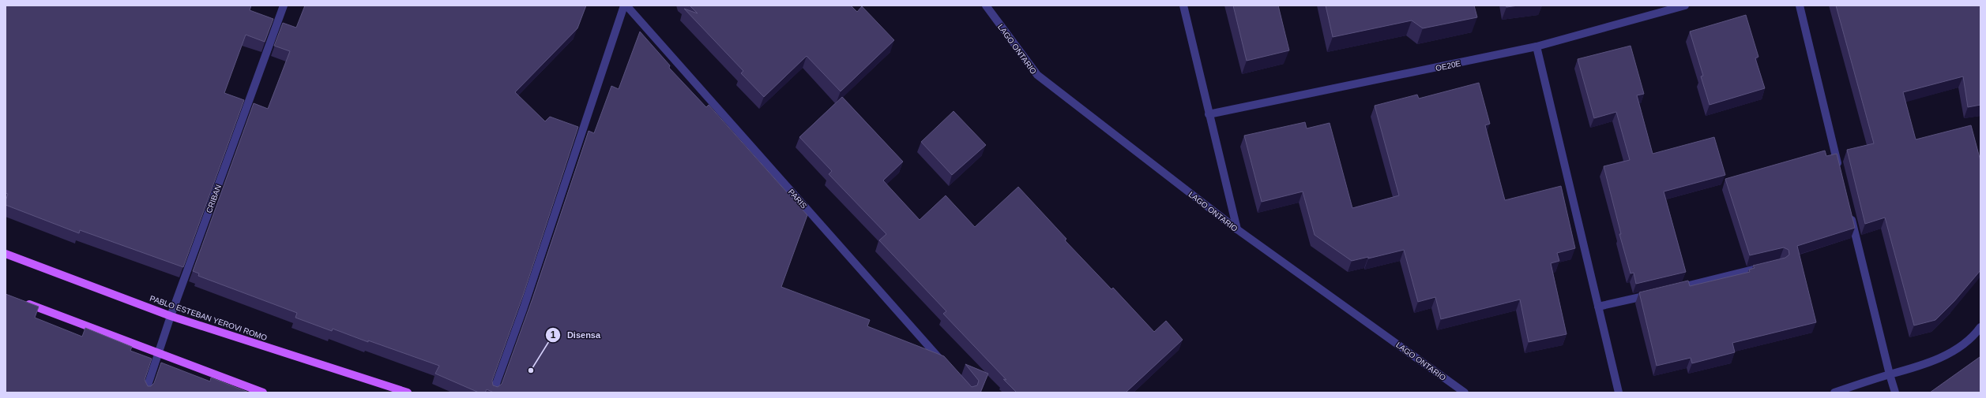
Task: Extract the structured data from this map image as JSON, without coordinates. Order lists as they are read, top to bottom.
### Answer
{
  "streets": {
    "main road": ["PABLO ESTEBAN YEROVI ROMO"],
    "street": [
      "LAGO ONTARIO",
      "OE20E",
      "CRIBAN",
      "PARIS"
    ]
  },
  "crossings": [
    ["CRIBAN", "PABLO ESTEBAN YEROVI ROMO"]
  ],
  "places": ["Disensa"]
}
